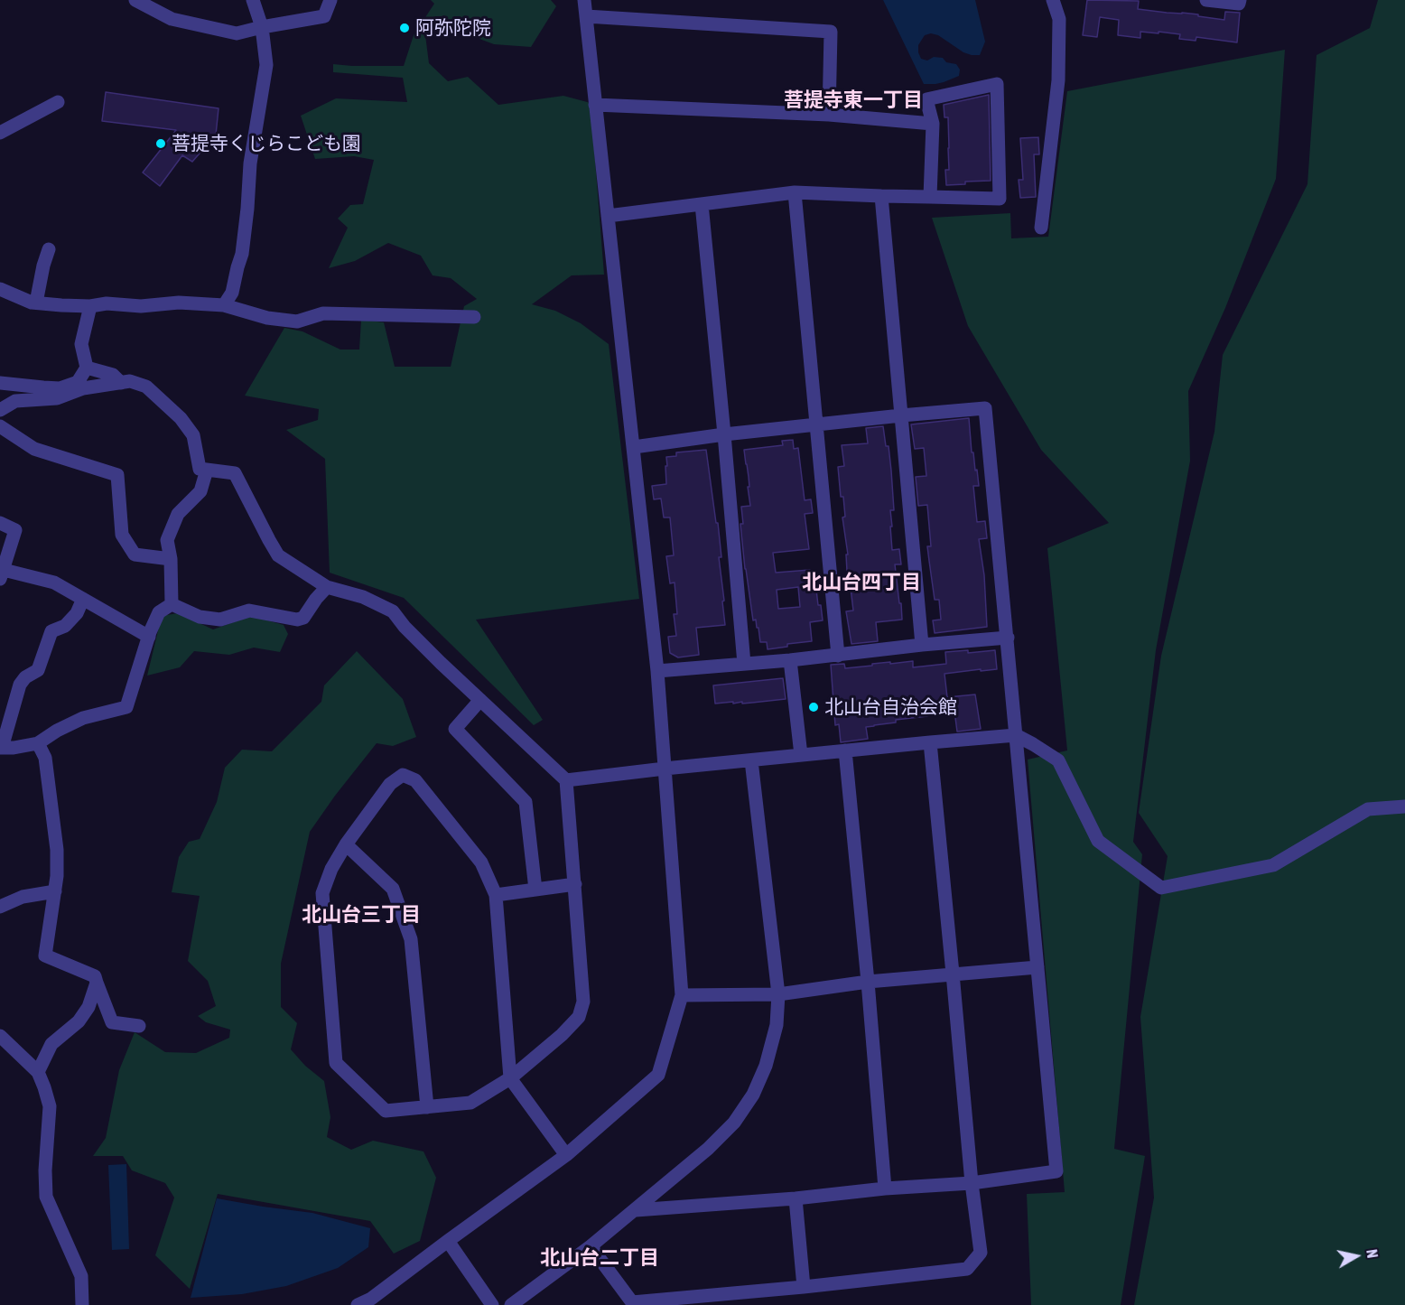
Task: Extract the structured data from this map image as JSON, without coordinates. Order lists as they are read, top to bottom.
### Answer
{
  "districts": [
    "菩提寺東一丁目",
    "北山台四丁目",
    "北山台三丁目",
    "北山台二丁目"
  ],
  "places": ["阿弥陀院", "菩提寺くじらこども園", "北山台自治会館"],
  "north": "right"
}
